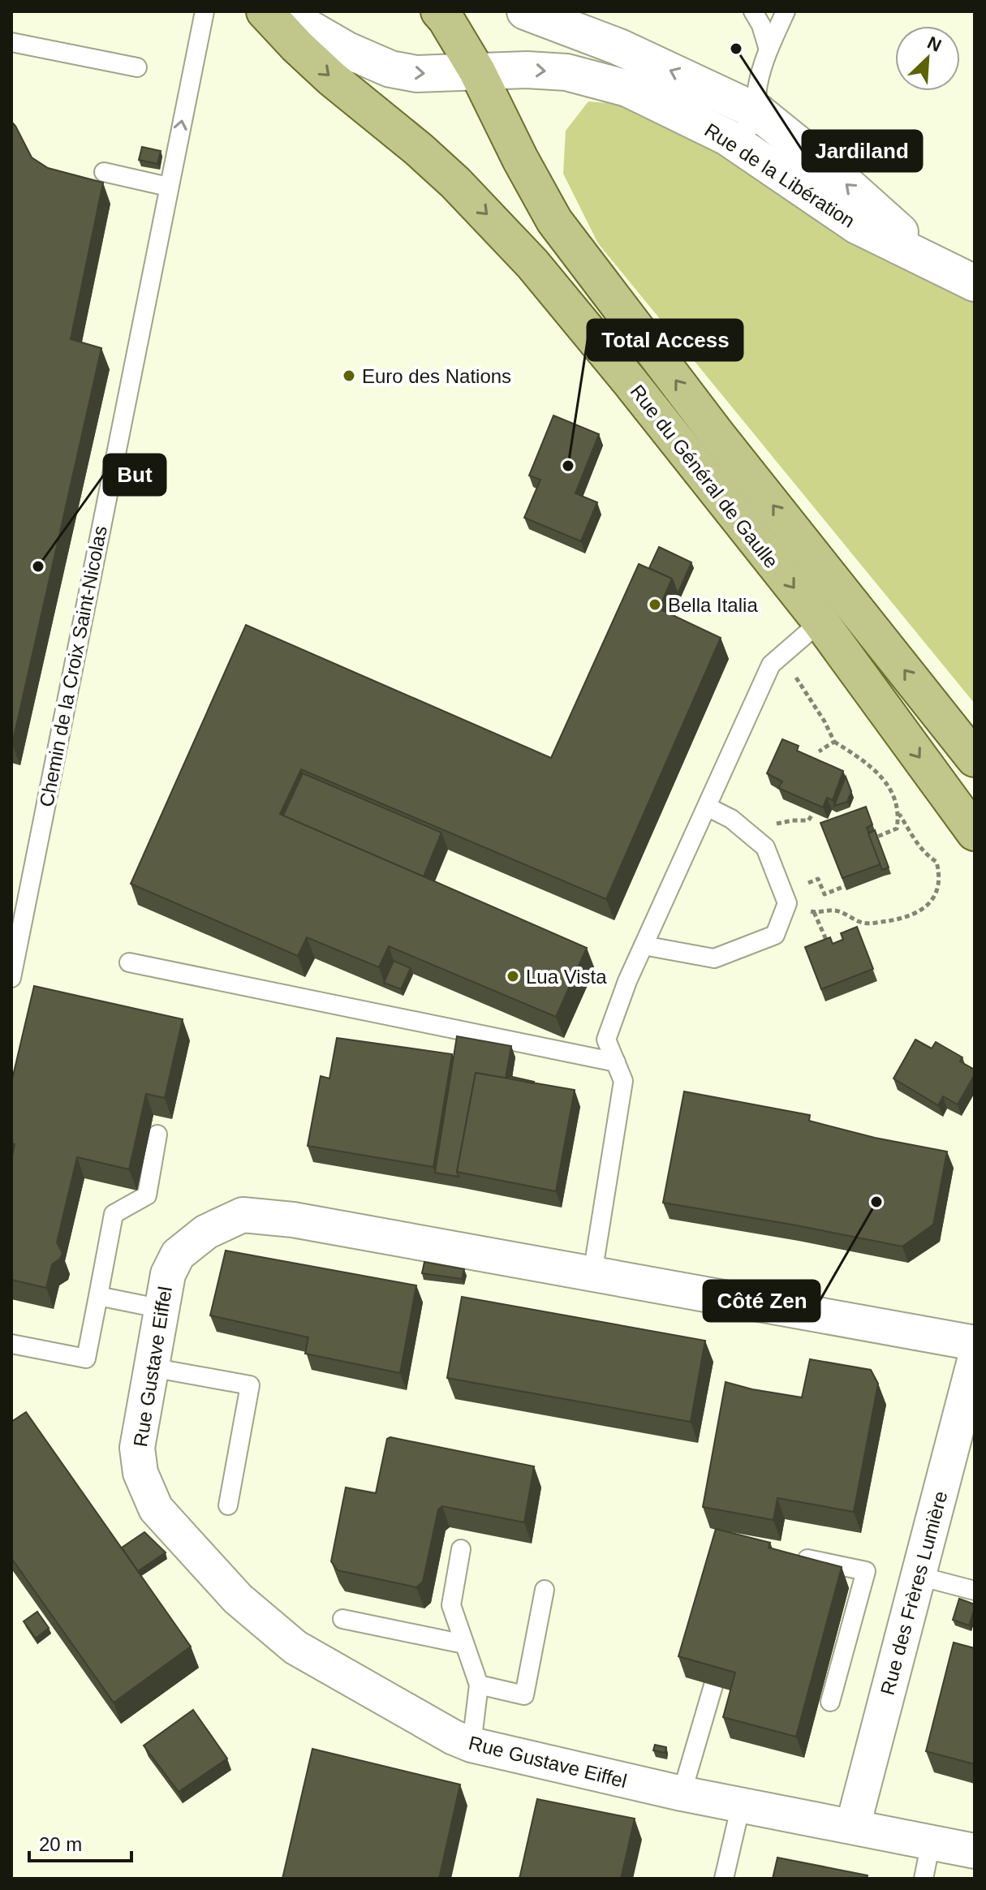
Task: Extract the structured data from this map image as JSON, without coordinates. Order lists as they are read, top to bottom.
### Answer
{
  "streets": {
    "main road": ["Rue de la Libération", "Rue du Général de Gaulle"],
    "street": ["Rue Gustave Eiffel", "Rue des Frères Lumière"],
    "lane": ["Chemin de la Croix Saint-Nicolas"]
  },
  "crossings": [
    ["Rue de la Libération", "Rue du Général de Gaulle"],
    ["Rue Gustave Eiffel", "Rue des Frères Lumière"]
  ],
  "places": [
    "Jardiland",
    "Euro des Nations",
    "Total Access",
    "But",
    "Bella Italia",
    "Lua Vista",
    "Côté Zen"
  ],
  "scale_bar": "20 m",
  "north": "top right"
}
